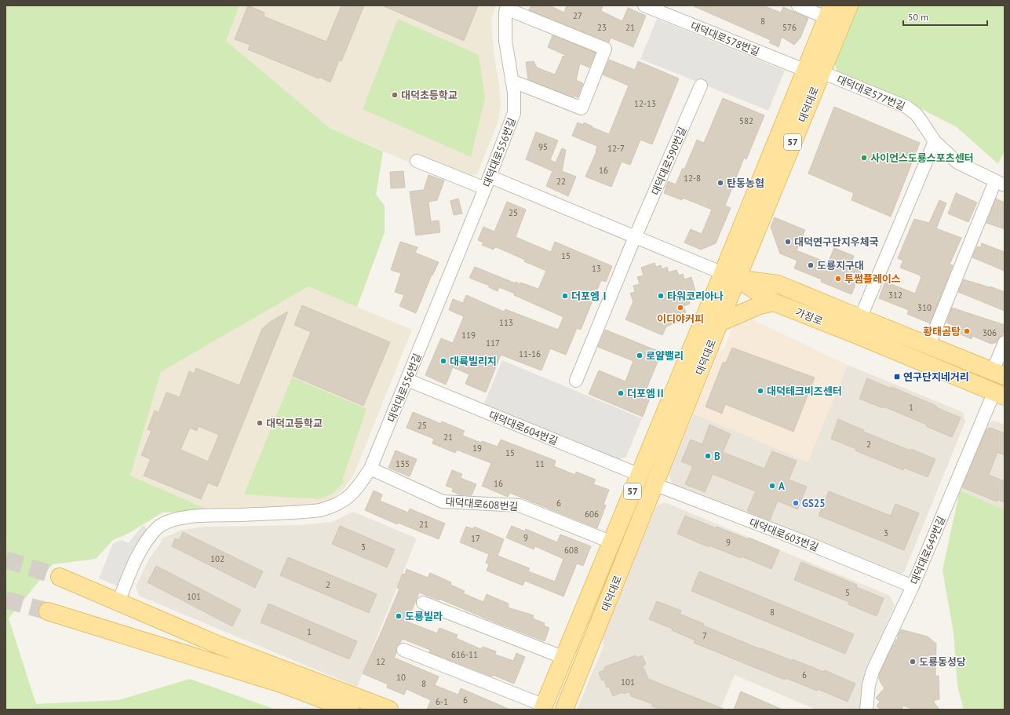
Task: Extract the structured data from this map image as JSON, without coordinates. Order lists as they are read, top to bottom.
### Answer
{
  "streets": {
    "main road": ["대덕대로", "57", "가정로"],
    "street": [
      "대덕대로578번길",
      "대덕대로577번길",
      "대덕대로556번길",
      "대덕대로590번길",
      "대덕대로604번길",
      "대덕대로608번길",
      "대덕대로603번길",
      "대덕대로649번길"
    ]
  },
  "crossings": [
    ["대덕대로578번길", "대덕대로577번길"],
    ["대덕대로578번길", "대덕대로"],
    ["대덕대로577번길", "대덕대로"],
    ["대덕대로", "가정로"],
    ["대덕대로", "대덕대로604번길"],
    ["대덕대로", "대덕대로608번길"],
    ["대덕대로", "대덕대로603번길"],
    ["대덕대로556번길", "대덕대로604번길"],
    ["대덕대로556번길", "대덕대로608번길"],
    ["가정로", "대덕대로649번길"],
    ["대덕대로603번길", "대덕대로649번길"]
  ],
  "places": {
    "other": [
      "대덕초등학교",
      "사이언스도룡스포츠센터",
      "탄동농협",
      "대덕연구단지우체국",
      "도룡지구대",
      "투썸플레이스",
      "더포엠Ⅰ",
      "타워코리아나",
      "이디야커피",
      "황태곰탕",
      "로얄밸리",
      "대륙빌리지",
      "대덕테크비즈센터",
      "더포엠Ⅱ",
      "대덕고등학교",
      "B",
      "A",
      "GS25",
      "도룡빌라",
      "도룡동성당"
    ],
    "transit": ["연구단지네거리"]
  },
  "house_numbers": [
    "27",
    "8",
    "23",
    "21",
    "576",
    "12-13",
    "582",
    "95",
    "12-7",
    "16",
    "12-8",
    "22",
    "25",
    "15",
    "13",
    "312",
    "310",
    "113",
    "306",
    "119",
    "117",
    "11-16",
    "1",
    "25",
    "21",
    "2",
    "19",
    "15",
    "135",
    "11",
    "16",
    "6",
    "606",
    "21",
    "3",
    "9",
    "17",
    "9",
    "3",
    "608",
    "102",
    "2",
    "5",
    "101",
    "8",
    "1",
    "7",
    "616-11",
    "12",
    "6",
    "10",
    "101",
    "8",
    "6",
    "6-1"
  ],
  "scale_bar": "50 m"
}
